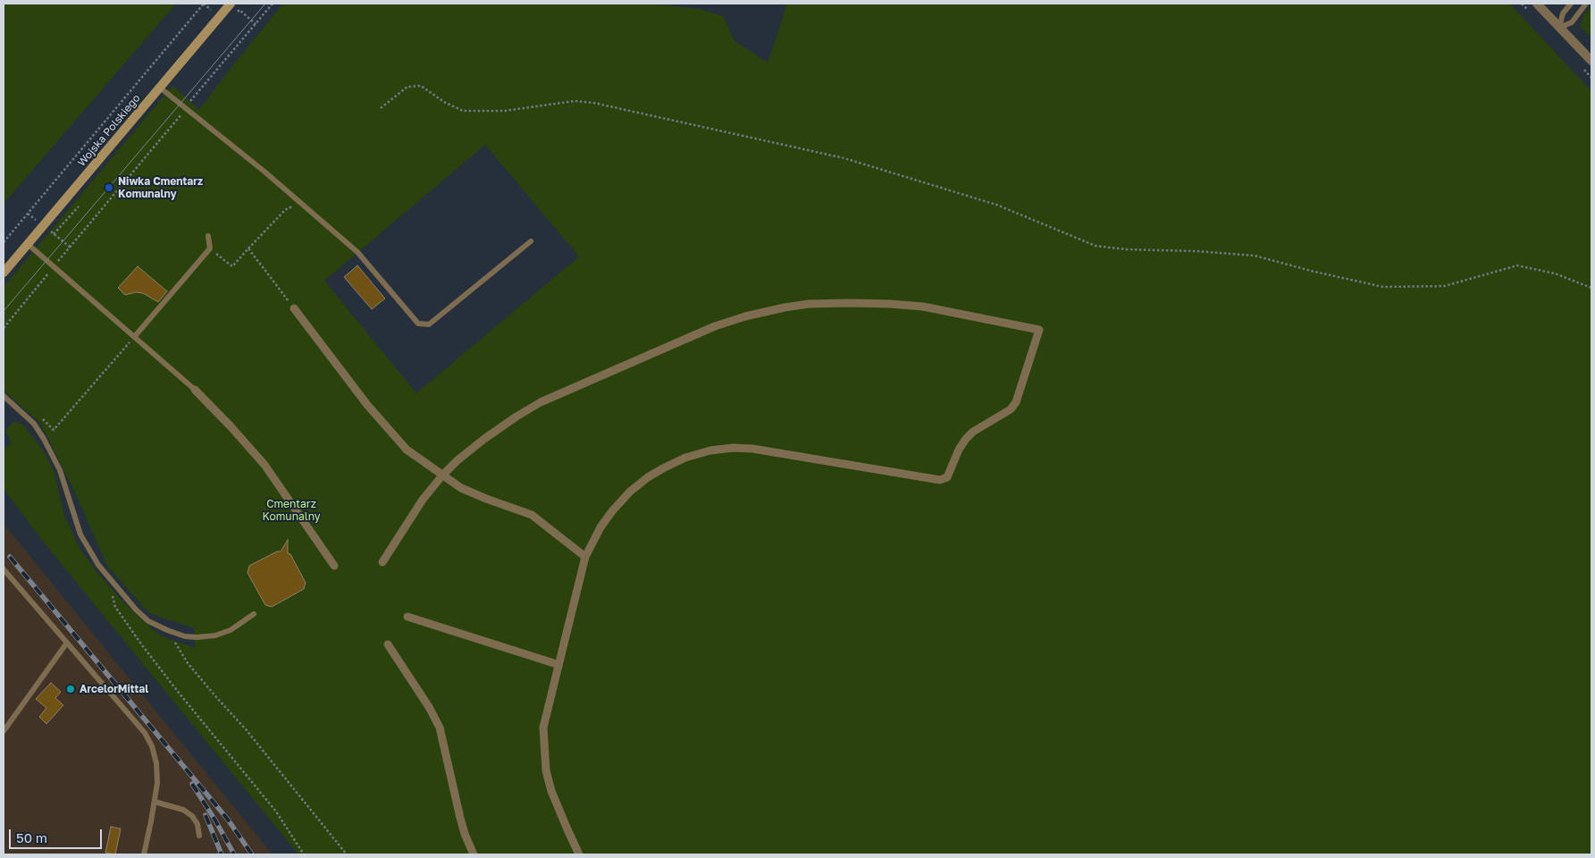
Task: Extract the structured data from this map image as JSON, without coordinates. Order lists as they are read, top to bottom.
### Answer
{
  "streets": {
    "main road": ["Wojska Polskiego"]
  },
  "parks": ["Cmentarz Komunalny"],
  "places": ["Niwka Cmentarz Komunalny", "ArcelorMittal"],
  "scale_bar": "50 m"
}
